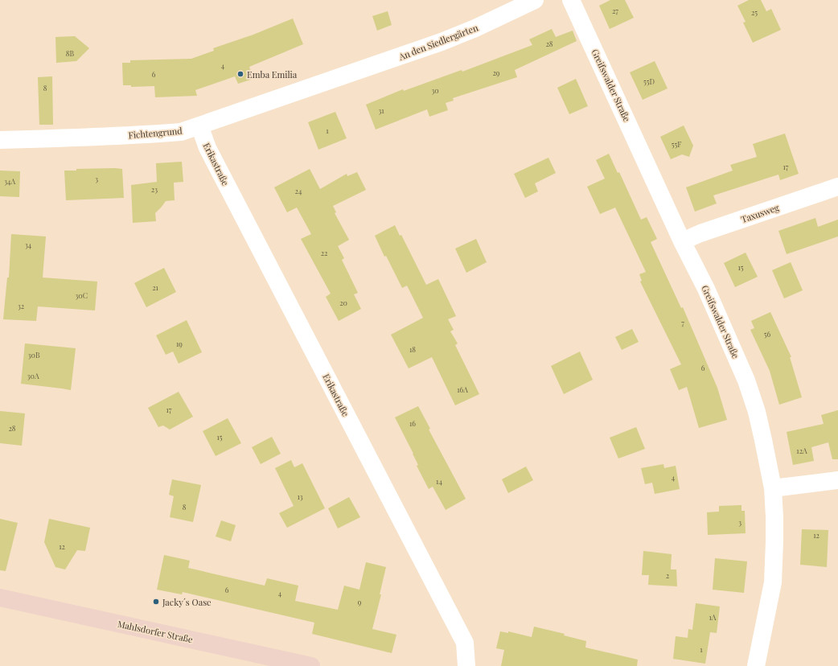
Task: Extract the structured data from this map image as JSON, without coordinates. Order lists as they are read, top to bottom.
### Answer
{
  "streets": {
    "main road": ["Mahlsdorfer Straße"],
    "street": [
      "An den Siedlergärten",
      "Greifswalder Straße",
      "Fichtengrund",
      "Erikastraße",
      "Taxusweg"
    ]
  },
  "crossings": [
    ["An den Siedlergärten", "Fichtengrund"],
    ["Greifswalder Straße", "Taxusweg"],
    ["Fichtengrund", "Erikastraße"]
  ],
  "places": ["Emba Emilia", "Jacky´s Oase"],
  "house_numbers": [
    "27",
    "25",
    "28",
    "8B",
    "4",
    "29",
    "6",
    "55D",
    "8",
    "30",
    "31",
    "1",
    "55F",
    "17",
    "3",
    "34A",
    "23",
    "24",
    "34",
    "22",
    "15",
    "21",
    "30C",
    "20",
    "32",
    "7",
    "56",
    "19",
    "18",
    "30B",
    "6",
    "30A",
    "16A",
    "17",
    "16",
    "28",
    "15",
    "12A",
    "4",
    "14",
    "13",
    "8",
    "3",
    "12",
    "12",
    "2",
    "6",
    "4",
    "9",
    "1A",
    "1"
  ]
}
